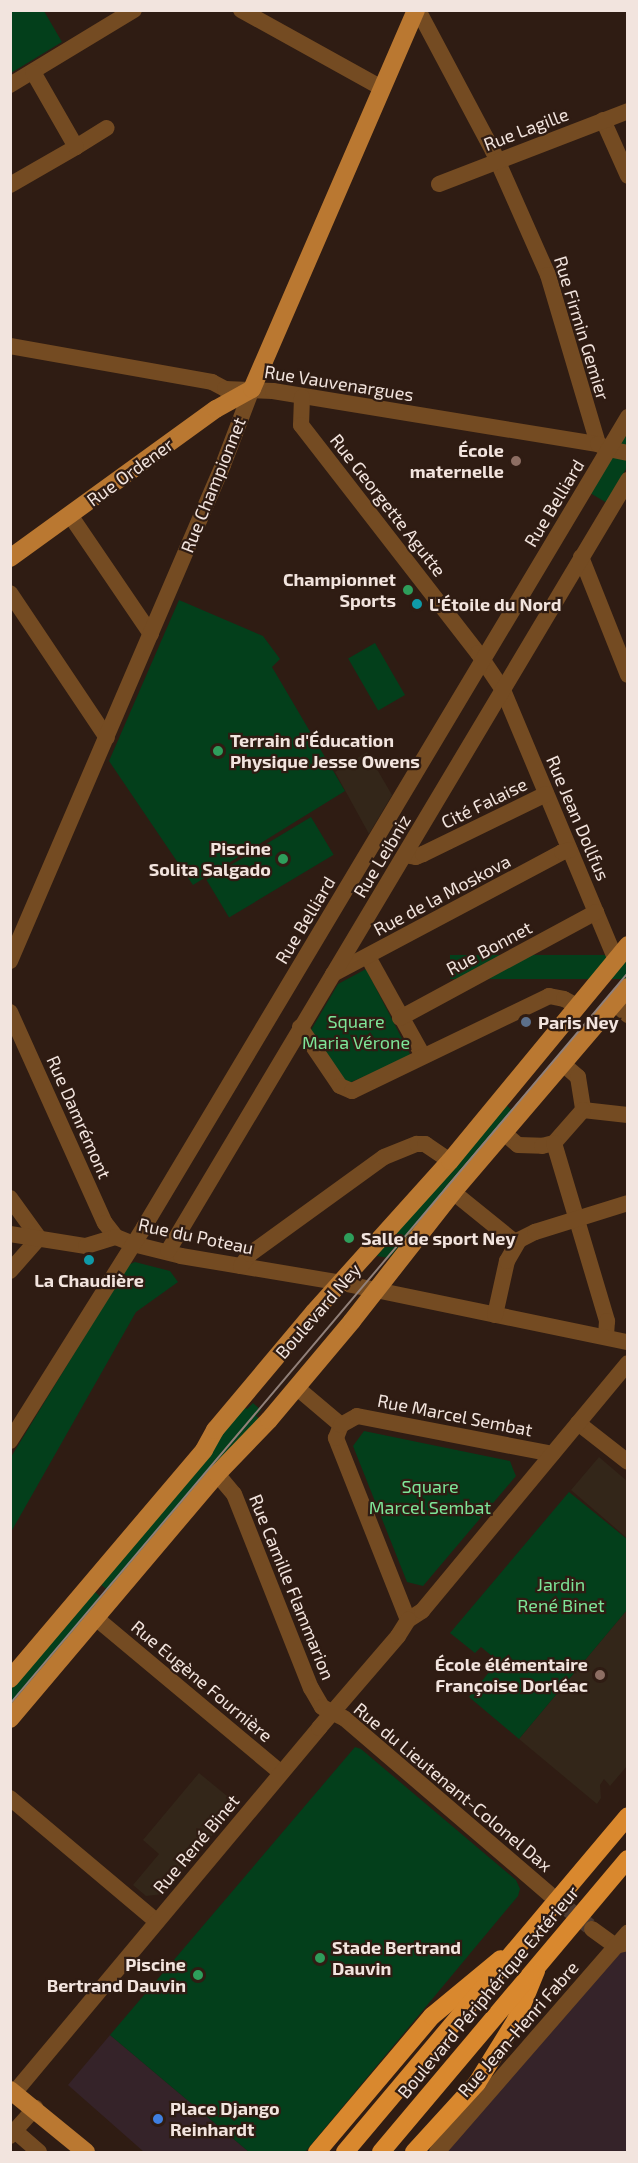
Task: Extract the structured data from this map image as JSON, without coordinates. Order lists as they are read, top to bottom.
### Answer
{
  "streets": {
    "highway": ["Boulevard Périphérique Extérieur"],
    "main road": ["Rue Ordener", "Rue Championnet", "Boulevard Ney"],
    "street": [
      "Rue Lagille",
      "Rue Firmin Gemier",
      "Rue Vauvenargues",
      "Rue Belliard",
      "Rue Georgette Agutte",
      "Cité Falaise",
      "Rue Jean Dollfus",
      "Rue Leibniz",
      "Rue de la Moskova",
      "Rue Bonnet",
      "Rue Damrémont",
      "Rue du Poteau",
      "Rue Marcel Sembat",
      "Rue Camille Flammarion",
      "Rue Eugène Fournière",
      "Rue du Lieutenant-Colonel Dax",
      "Rue René Binet",
      "Rue Jean-Henri Fabre"
    ]
  },
  "crossings": [
    ["Rue Lagille", "Rue Firmin Gemier"],
    ["Rue Firmin Gemier", "Rue Vauvenargues"],
    ["Rue Firmin Gemier", "Rue Championnet"],
    ["Rue Firmin Gemier", "Rue Belliard"],
    ["Rue Vauvenargues", "Rue Ordener"],
    ["Rue Vauvenargues", "Rue Championnet"],
    ["Rue Vauvenargues", "Rue Belliard"],
    ["Rue Vauvenargues", "Rue Georgette Agutte"],
    ["Rue Ordener", "Rue Championnet"],
    ["Rue Belliard", "Rue Georgette Agutte"],
    ["Rue Belliard", "Rue du Poteau"],
    ["Rue Georgette Agutte", "Rue Jean Dollfus"],
    ["Rue Georgette Agutte", "Rue Leibniz"],
    ["Cité Falaise", "Rue Jean Dollfus"],
    ["Cité Falaise", "Rue Leibniz"],
    ["Rue Jean Dollfus", "Rue Leibniz"],
    ["Rue Jean Dollfus", "Rue de la Moskova"],
    ["Rue Jean Dollfus", "Rue Bonnet"],
    ["Rue Jean Dollfus", "Boulevard Ney"],
    ["Rue Leibniz", "Rue de la Moskova"],
    ["Rue Leibniz", "Rue du Poteau"],
    ["Rue Damrémont", "Rue du Poteau"],
    ["Rue du Poteau", "Boulevard Ney"],
    ["Boulevard Ney", "Rue Camille Flammarion"],
    ["Boulevard Ney", "Rue Eugène Fournière"],
    ["Rue Marcel Sembat", "Rue René Binet"],
    ["Rue Camille Flammarion", "Rue du Lieutenant-Colonel Dax"],
    ["Rue Camille Flammarion", "Rue René Binet"],
    ["Rue Eugène Fournière", "Rue René Binet"],
    ["Rue du Lieutenant-Colonel Dax", "Rue René Binet"]
  ],
  "parks": ["Square Maria Vérone", "Square Marcel Sembat", "Jardin René Binet"],
  "places": [
    "École maternelle",
    "Championnet Sports",
    "L'Étoile du Nord",
    "Terrain d'Éducation Physique Jesse Owens",
    "Piscine Solita Salgado",
    "Paris Ney",
    "Salle de sport Ney",
    "La Chaudière",
    "École élémentaire Françoise Dorléac",
    "Stade Bertrand Dauvin",
    "Piscine Bertrand Dauvin",
    "Place Django Reinhardt"
  ]
}
